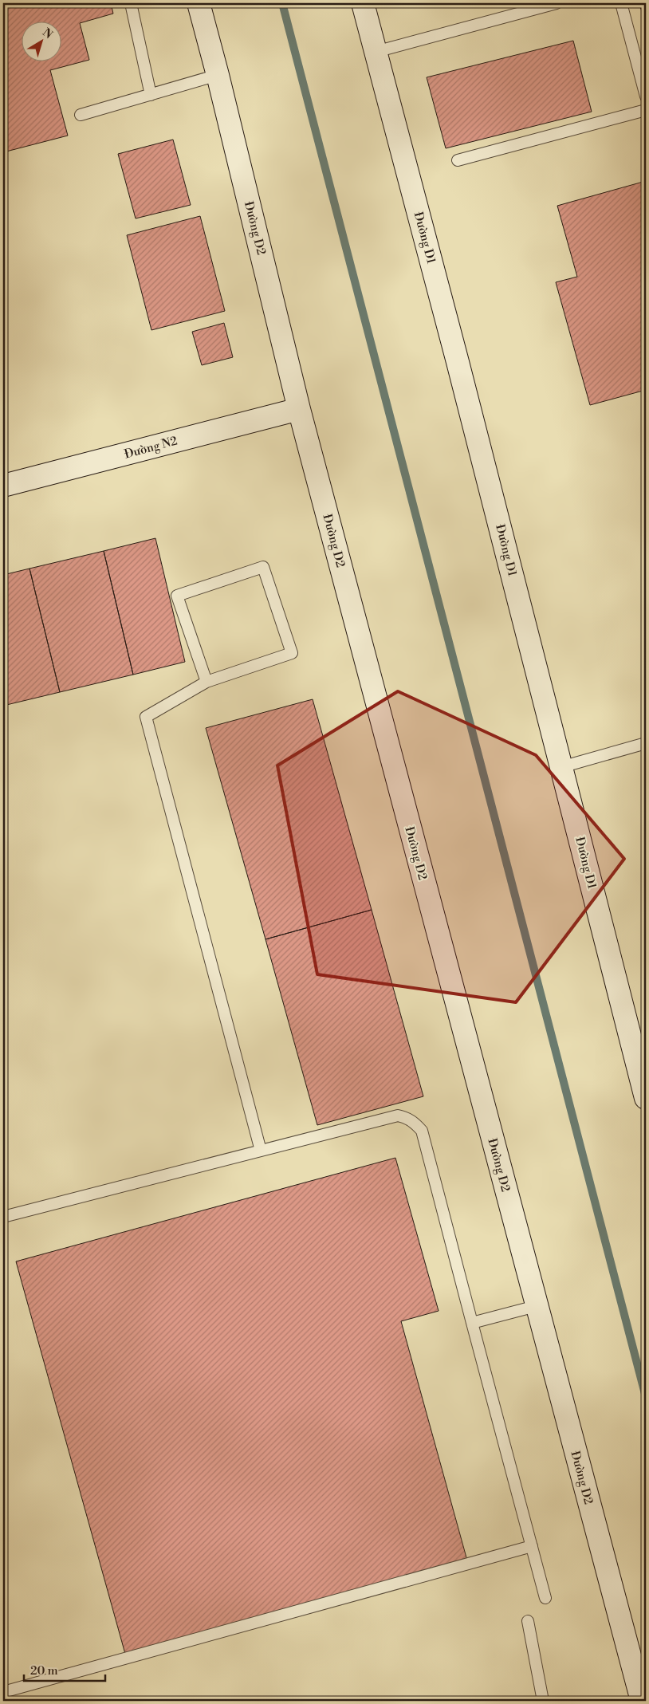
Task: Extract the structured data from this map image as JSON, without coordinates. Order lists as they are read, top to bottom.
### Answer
{
  "streets": {
    "street": ["Đường D2", "Đường D1", "Đường N2"]
  },
  "crossings": [
    ["Đường D2", "Đường N2"]
  ],
  "scale_bar": "20 m",
  "north": "top right"
}
